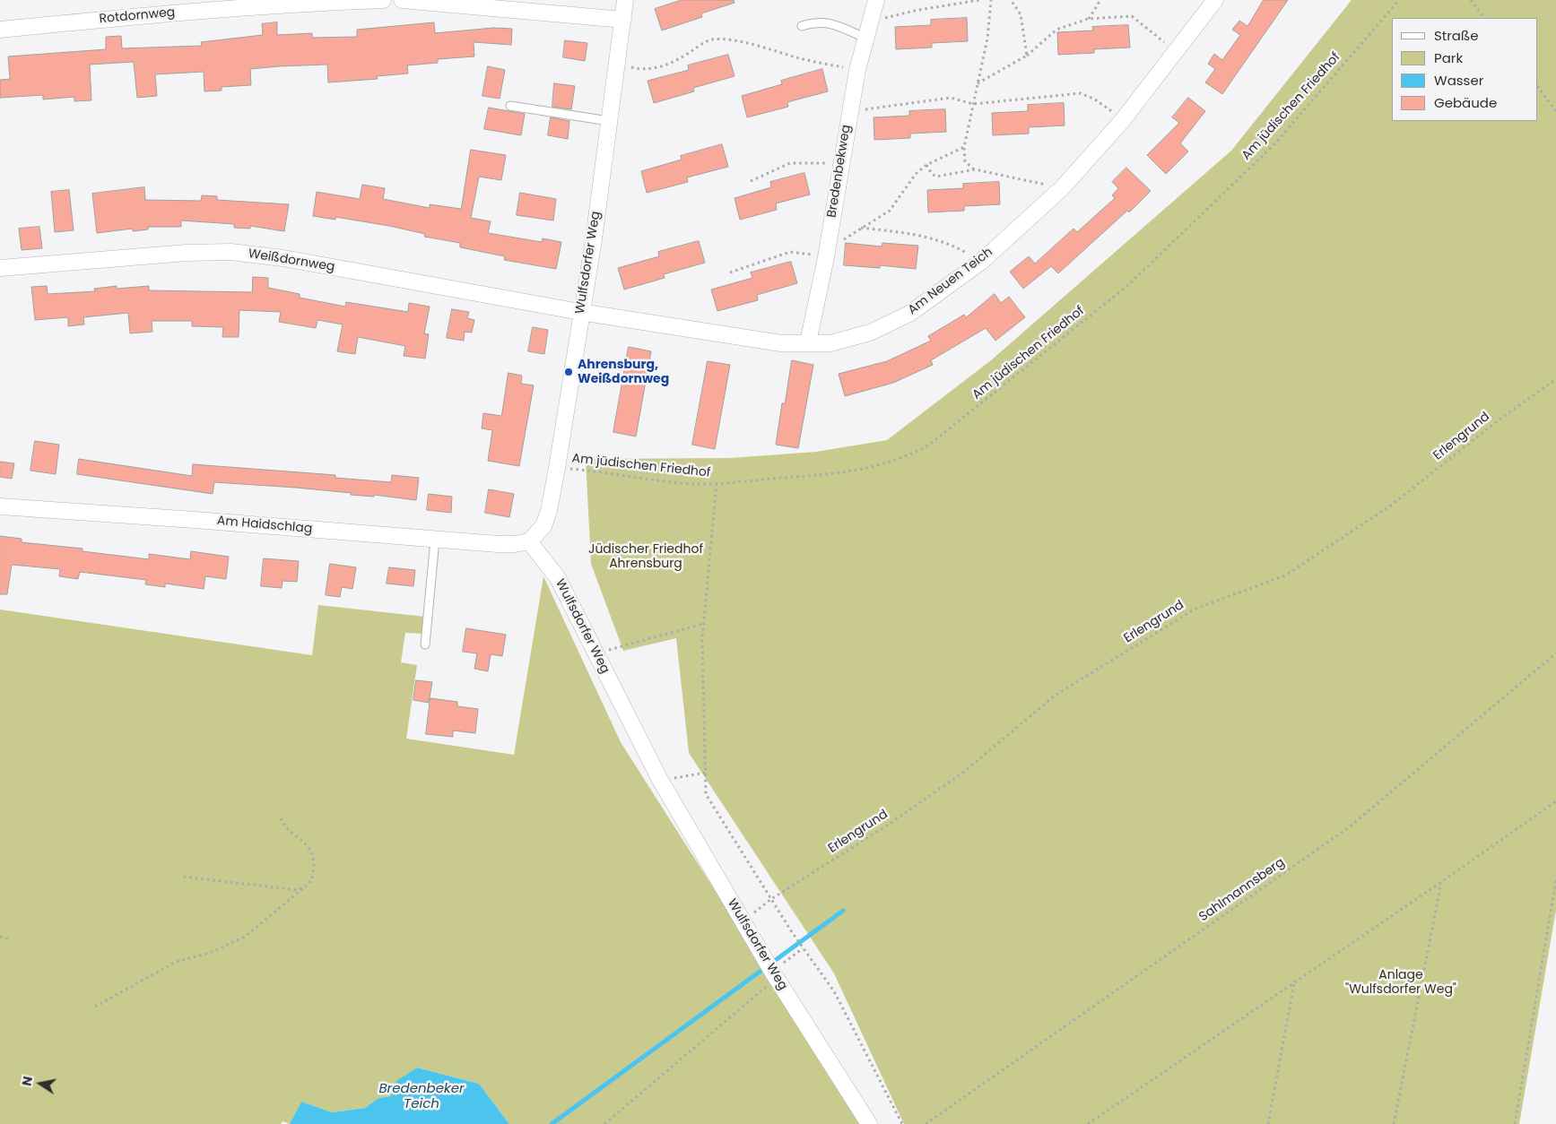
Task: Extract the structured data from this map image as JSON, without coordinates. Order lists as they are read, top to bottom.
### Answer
{
  "streets": {
    "street": [
      "Rotdornweg",
      "Bredenbekweg",
      "Weißdornweg",
      "Wulfsdorfer Weg",
      "Am Neuen Teich",
      "Am Haidschlag"
    ],
    "path": ["Am jüdischen Friedhof", "Erlengrund", "Sahlmannsberg"]
  },
  "crossings": [
    ["Am jüdischen Friedhof", "Wulfsdorfer Weg"],
    ["Bredenbekweg", "Am Neuen Teich"],
    ["Weißdornweg", "Wulfsdorfer Weg"],
    ["Weißdornweg", "Am Neuen Teich"],
    ["Wulfsdorfer Weg", "Am Neuen Teich"],
    ["Wulfsdorfer Weg", "Erlengrund"],
    ["Wulfsdorfer Weg", "Am Haidschlag"]
  ],
  "water": ["Bredenbeker Teich"],
  "parks": ["Jüdischer Friedhof Ahrensburg", "Anlage \"Wulfsdorfer Weg\""],
  "places": ["Ahrensburg, Weißdornweg"],
  "legend": [
    "Straße",
    "Park",
    "Wasser",
    "Gebäude"
  ],
  "north": "left"
}
